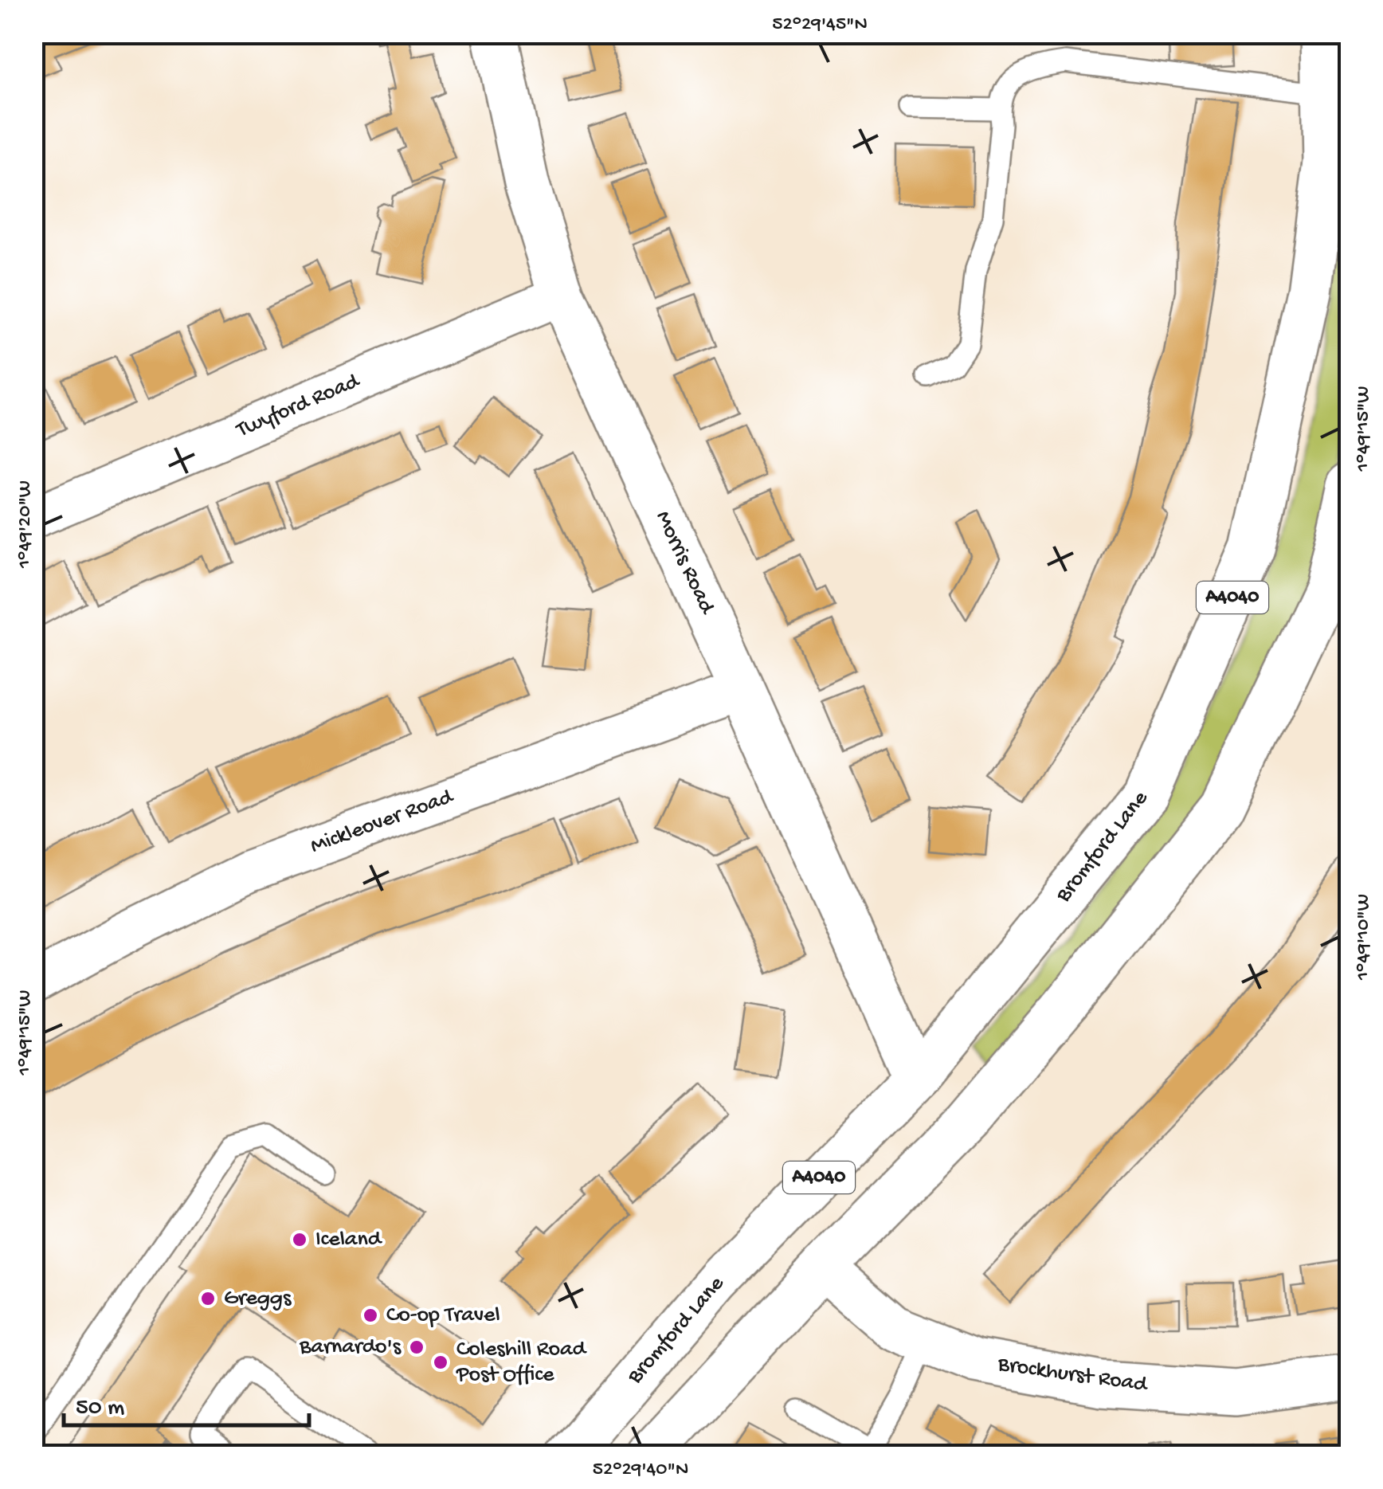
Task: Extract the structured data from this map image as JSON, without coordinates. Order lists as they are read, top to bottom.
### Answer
{
  "streets": {
    "main road": [
      "Morris Road",
      "A4040",
      "Bromford Lane",
      "Brockhurst Road"
    ],
    "street": ["Twyford Road", "Mickleover Road"]
  },
  "crossings": [
    ["Twyford Road", "Morris Road"],
    ["Morris Road", "A4040"],
    ["Morris Road", "Mickleover Road"],
    ["Morris Road", "Bromford Lane"],
    ["A4040", "Brockhurst Road"]
  ],
  "places": [
    "Iceland",
    "Greggs",
    "Co-op Travel",
    "Barnardo's",
    "Coleshill Road Post Office"
  ],
  "scale_bar": "50 m",
  "coordinates": [
    "52°29'45\"N",
    "1°49'15\"W",
    "1°49'20\"W",
    "1°49'10\"W",
    "52°29'40\"N"
  ]
}
